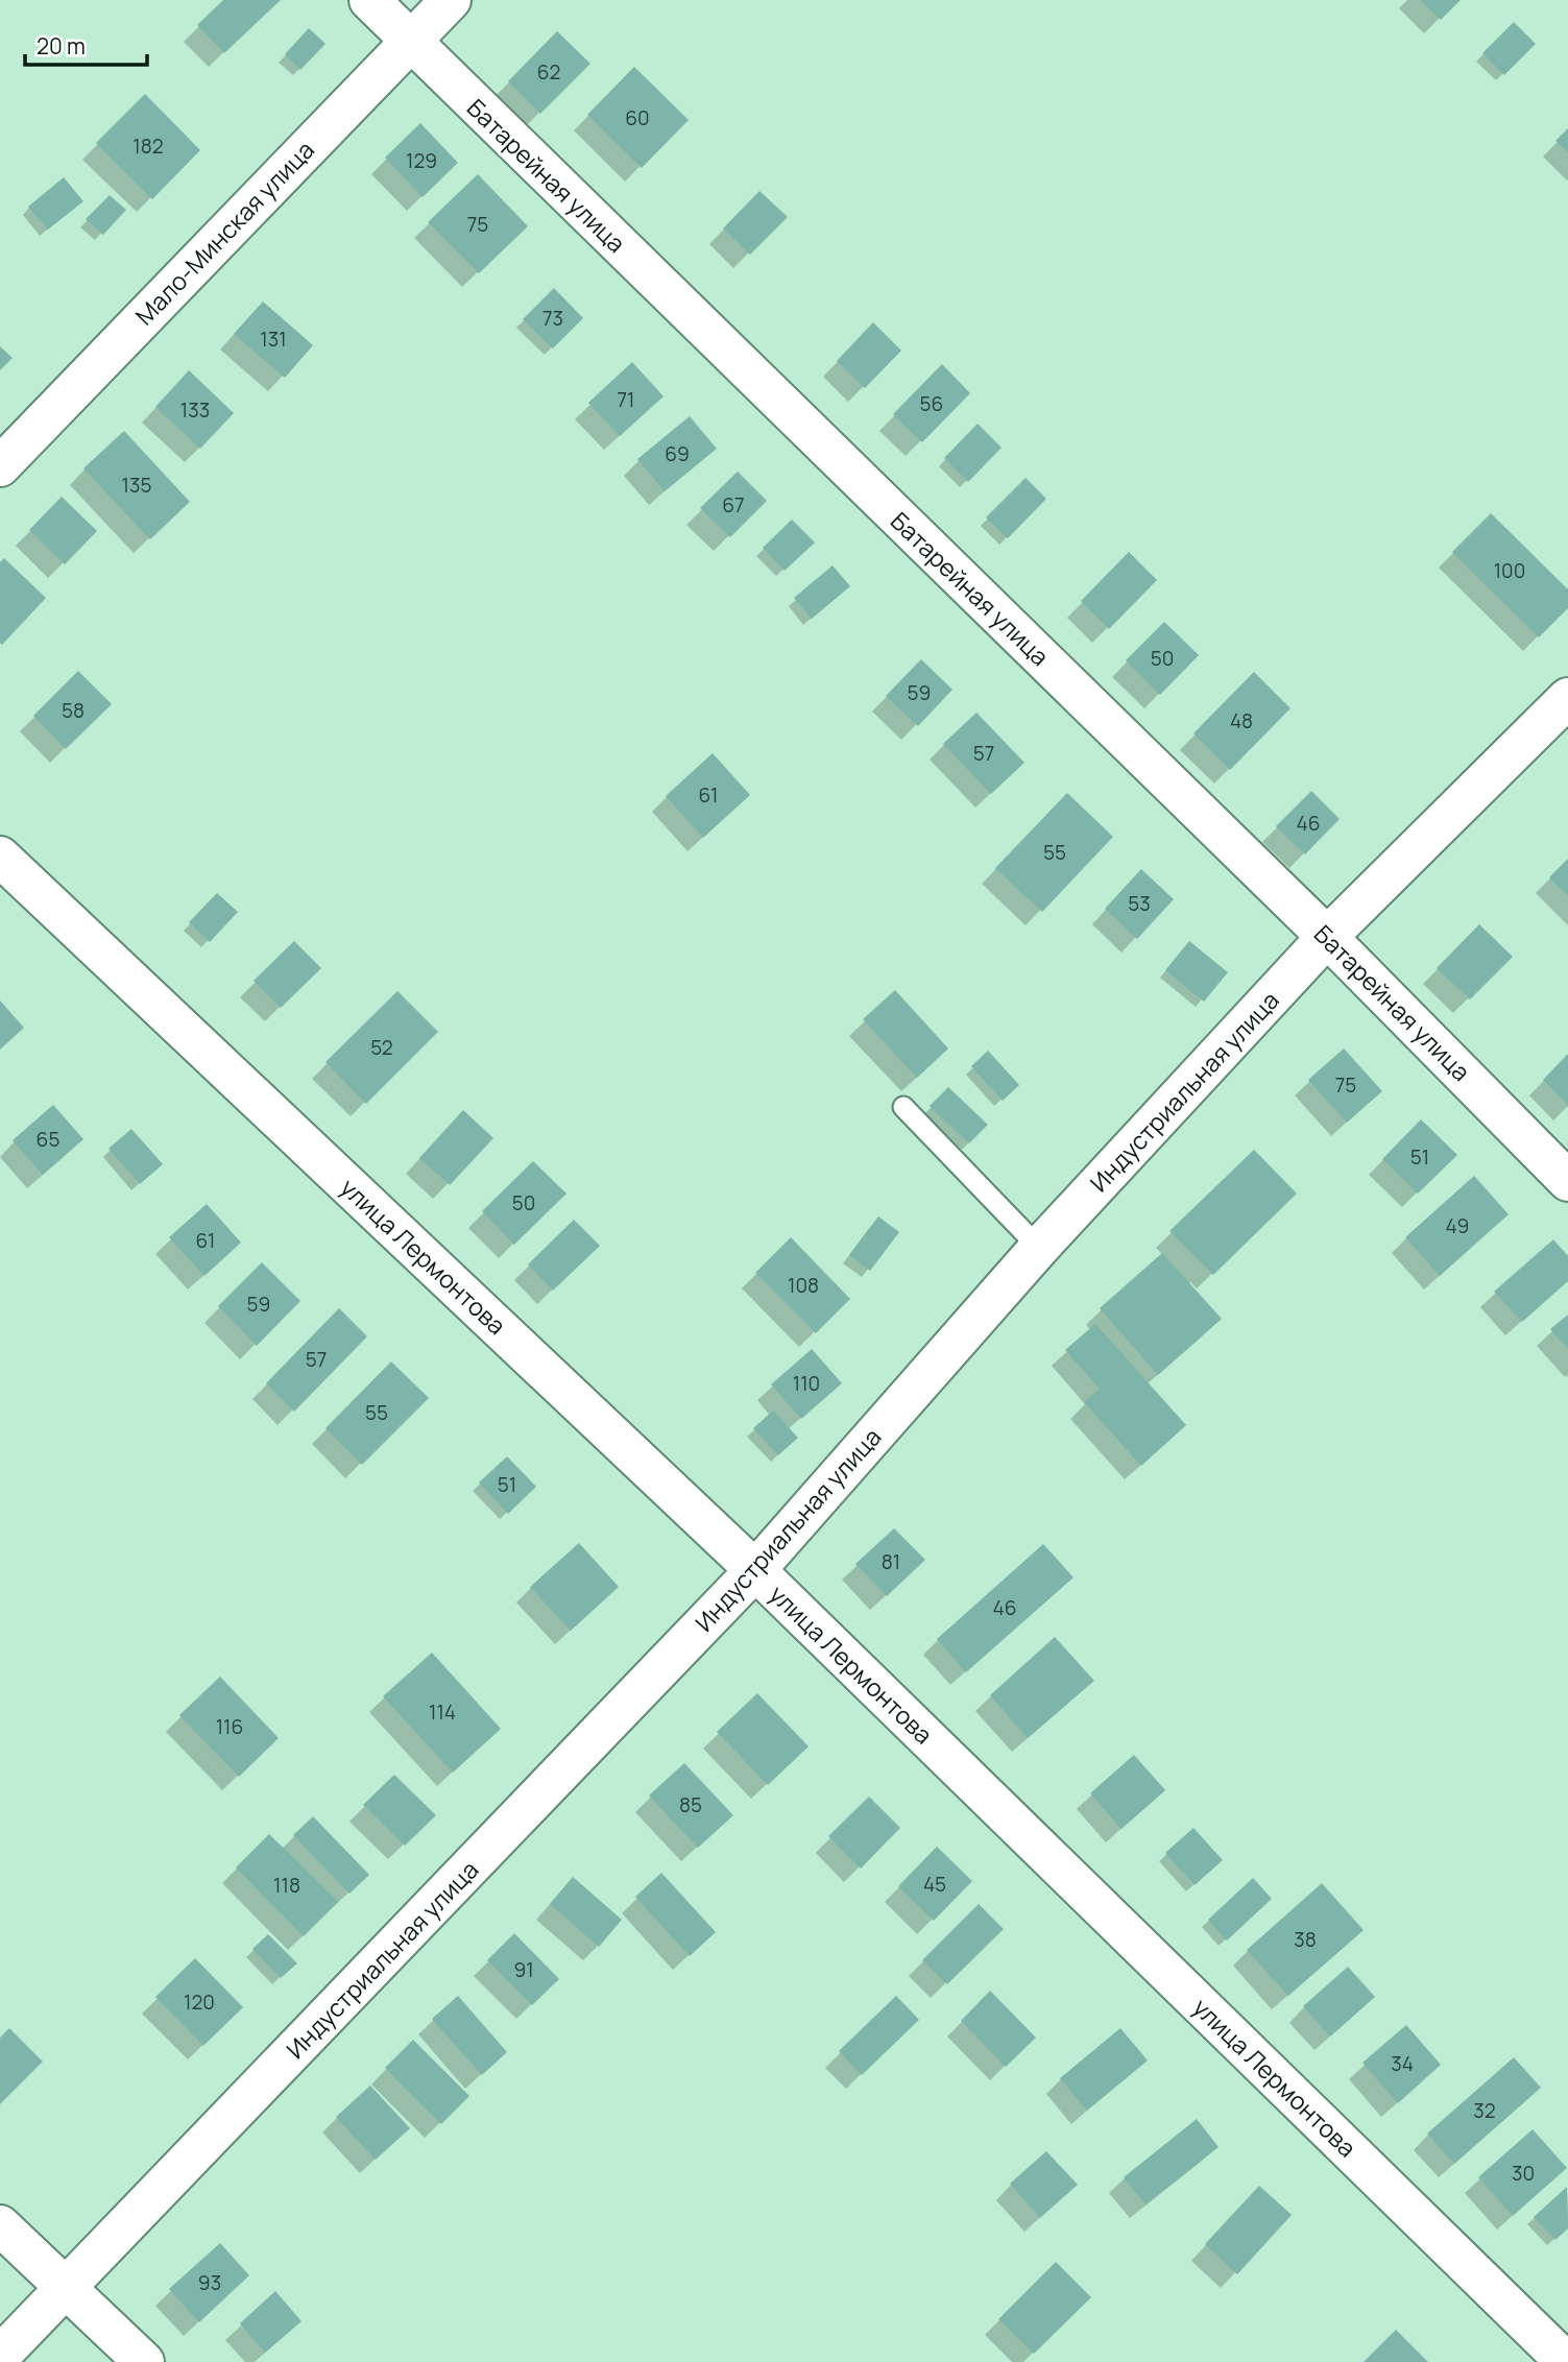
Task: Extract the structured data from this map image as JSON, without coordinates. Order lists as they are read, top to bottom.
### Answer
{
  "streets": {
    "street": [
      "Батарейная улица",
      "Мало-Минская улица",
      "Индустриальная улица",
      "улица Лермонтова"
    ]
  },
  "crossings": [
    ["Батарейная улица", "Мало-Минская улица"],
    ["Батарейная улица", "Индустриальная улица"],
    ["Индустриальная улица", "улица Лермонтова"]
  ],
  "house_numbers": [
    "62",
    "60",
    "182",
    "129",
    "75",
    "73",
    "131",
    "71",
    "56",
    "133",
    "69",
    "135",
    "67",
    "100",
    "50",
    "59",
    "58",
    "48",
    "57",
    "61",
    "46",
    "55",
    "53",
    "52",
    "75",
    "65",
    "51",
    "50",
    "49",
    "61",
    "108",
    "59",
    "57",
    "110",
    "55",
    "51",
    "81",
    "46",
    "114",
    "116",
    "85",
    "45",
    "118",
    "38",
    "91",
    "120",
    "34",
    "32",
    "30",
    "93"
  ],
  "scale_bar": "20 m"
}
